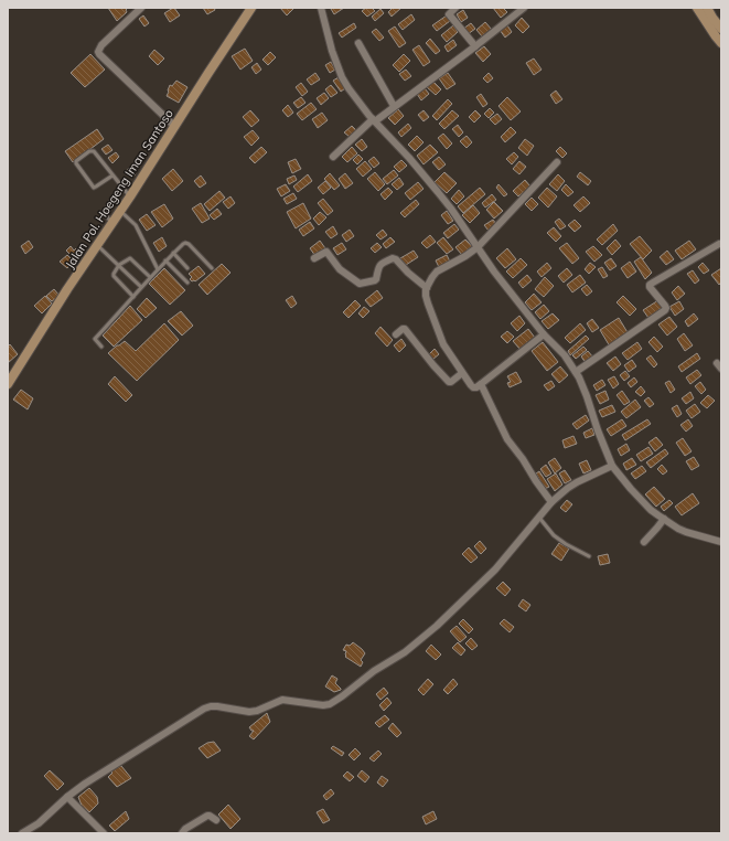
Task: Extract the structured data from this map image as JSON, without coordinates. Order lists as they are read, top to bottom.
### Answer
{
  "streets": {
    "street": ["Jalan Pol. Hoegeng Iman Santoso"]
  }
}
